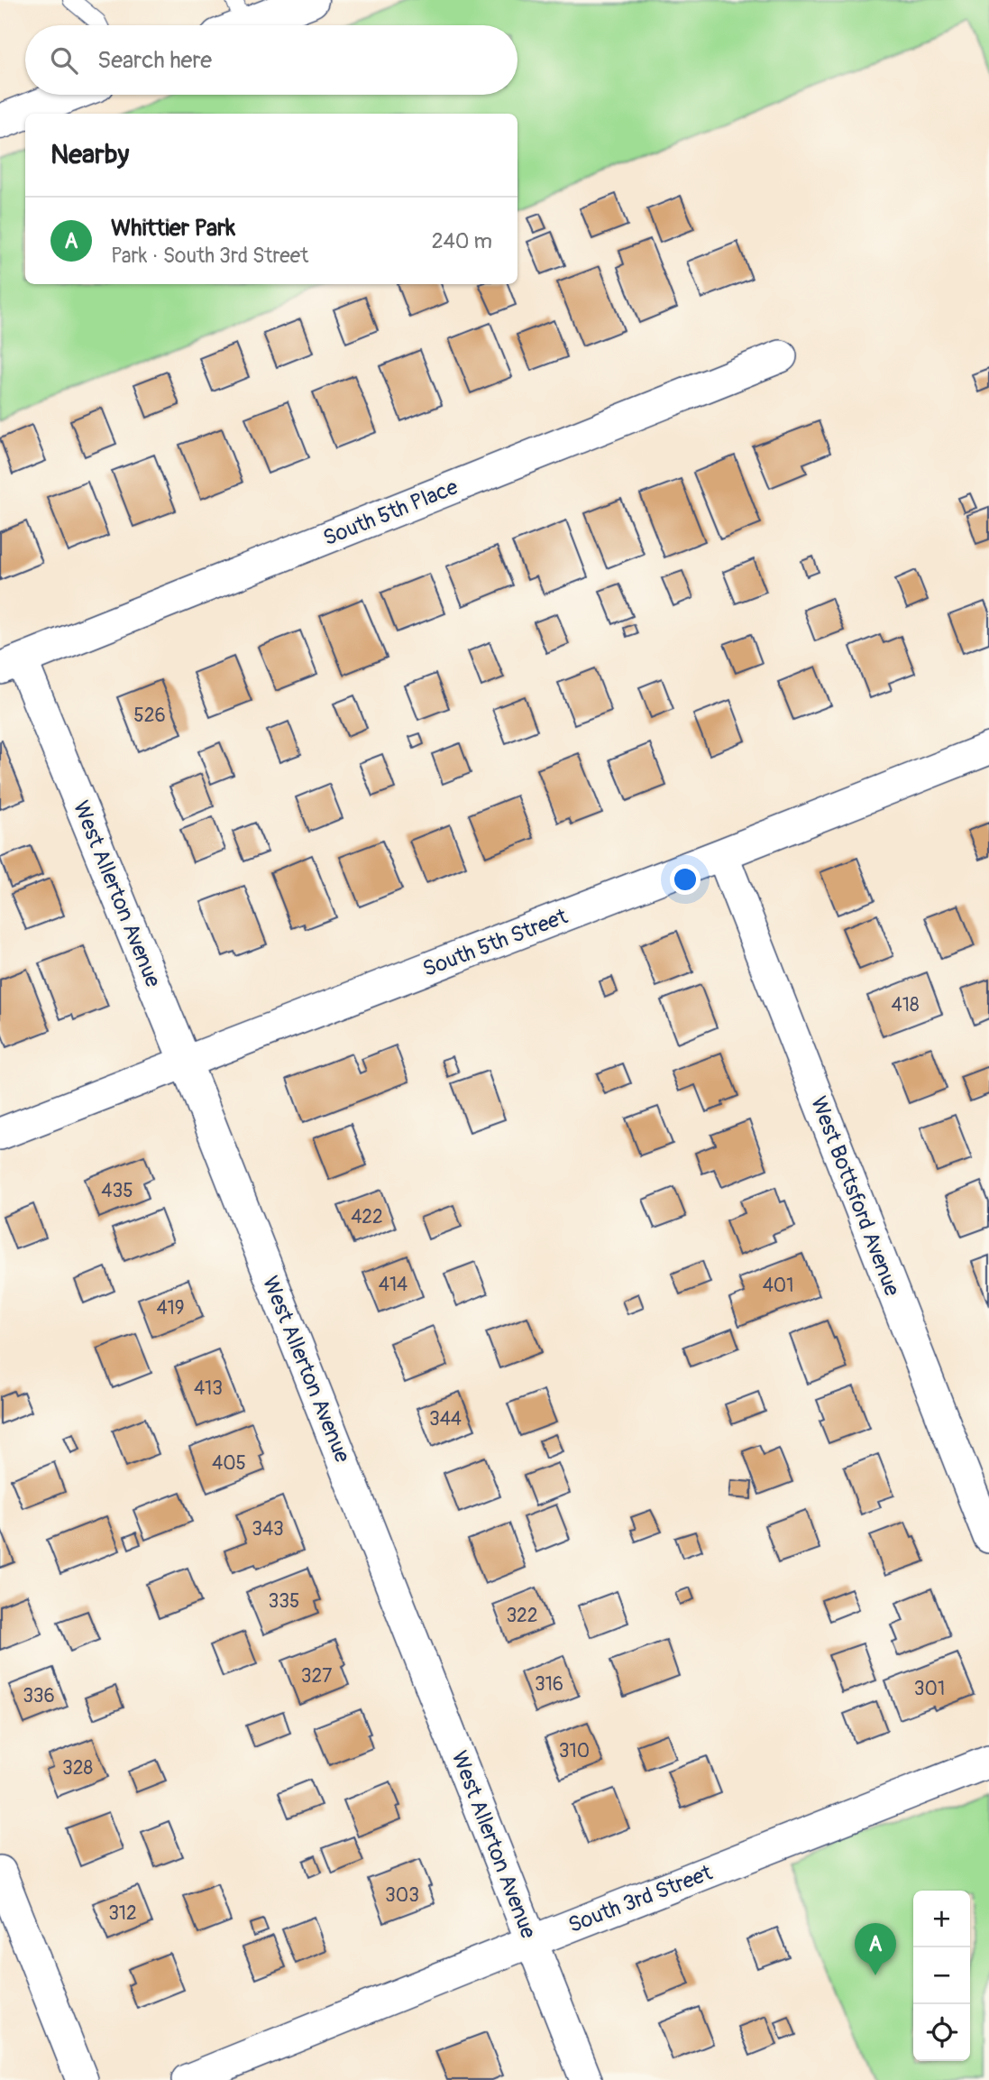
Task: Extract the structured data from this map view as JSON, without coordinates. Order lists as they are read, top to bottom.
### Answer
{
  "streets": {
    "street": [
      "South 5th Place",
      "West Allerton Avenue",
      "South 5th Street",
      "West Bottsford Avenue",
      "South 3rd Street"
    ]
  },
  "crossings": [
    ["South 5th Place", "West Allerton Avenue"],
    ["West Allerton Avenue", "South 5th Street"],
    ["West Allerton Avenue", "South 3rd Street"],
    ["South 5th Street", "West Bottsford Avenue"]
  ],
  "house_numbers": [
    "526",
    "418",
    "435",
    "422",
    "414",
    "401",
    "419",
    "413",
    "344",
    "405",
    "343",
    "335",
    "322",
    "327",
    "316",
    "301",
    "336",
    "310",
    "328",
    "303",
    "312"
  ],
  "page": {
    "search": "Search here",
    "heading": "Nearby",
    "list": [
      {
        "mark": "A",
        "name": "Whittier Park",
        "note": "Park · South 3rd Street",
        "value": "240 m"
      }
    ],
    "map_buttons": ["+", "−"],
    "pins": "A"
  }
}
